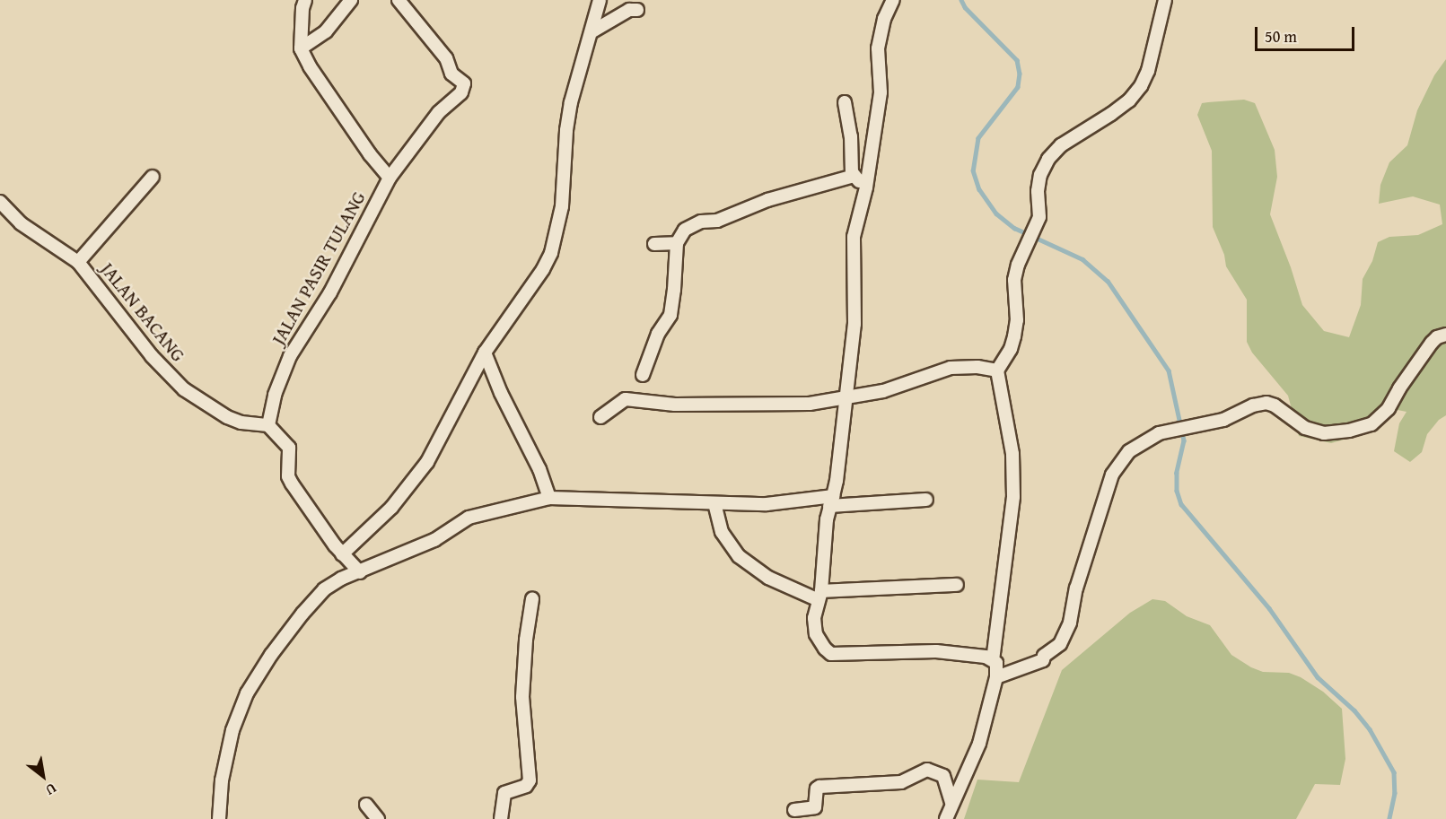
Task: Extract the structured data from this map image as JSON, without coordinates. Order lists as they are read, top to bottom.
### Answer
{
  "streets": {
    "street": ["JALAN PASIR TULANG", "JALAN BACANG"]
  },
  "crossings": [
    ["JALAN PASIR TULANG", "JALAN BACANG"]
  ],
  "scale_bar": "50 m",
  "north": "bottom right"
}
